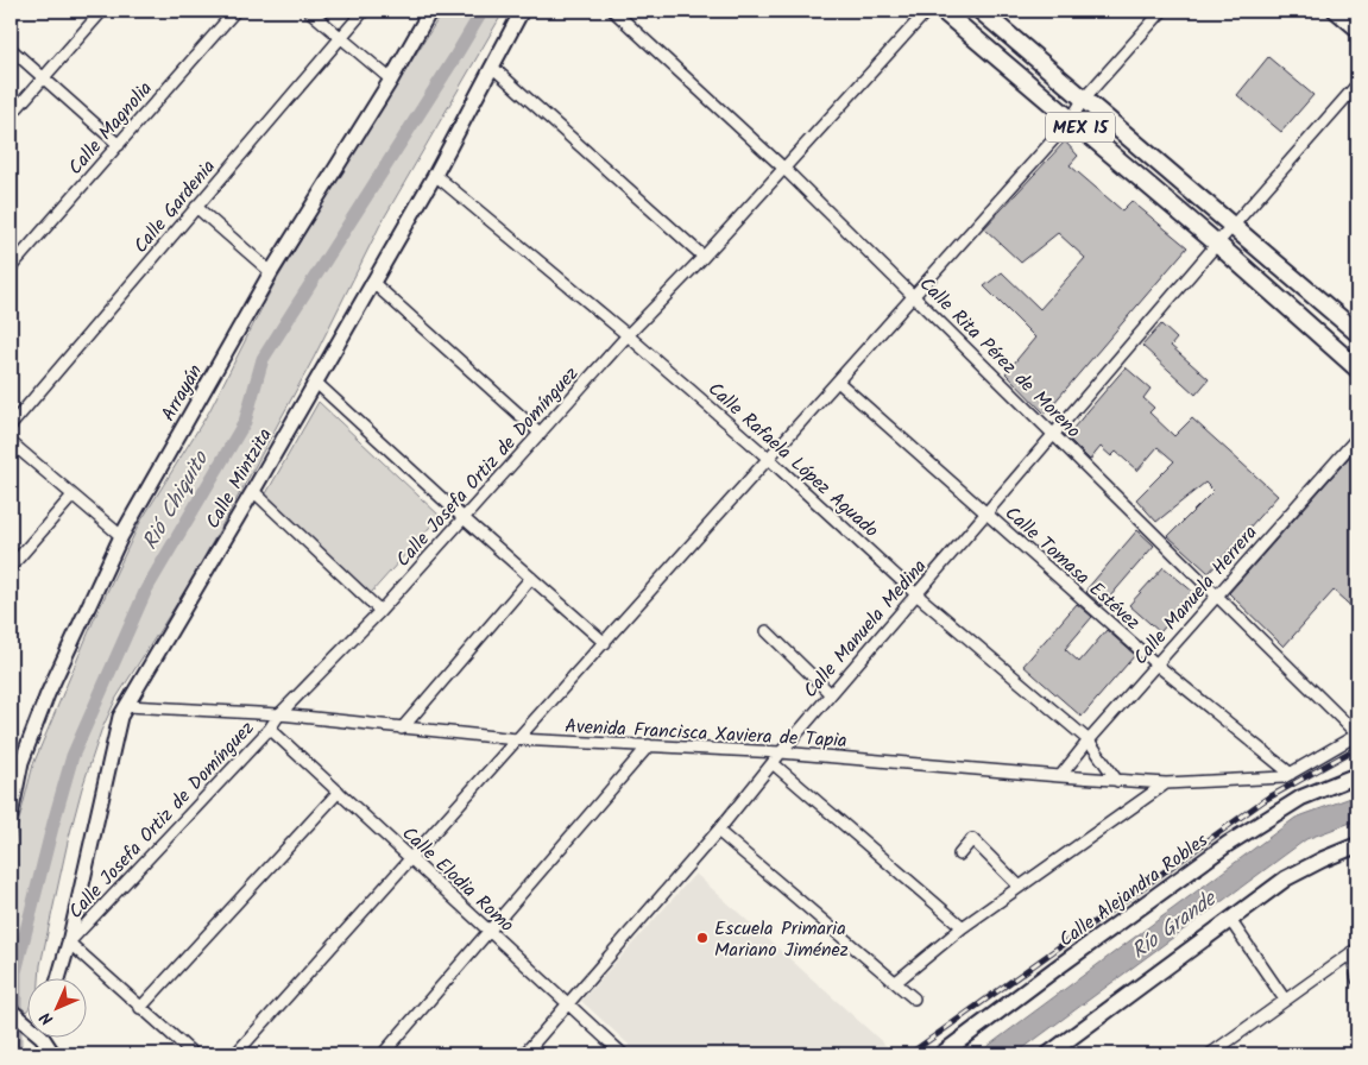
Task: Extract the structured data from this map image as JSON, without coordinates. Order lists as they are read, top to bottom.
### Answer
{
  "streets": {
    "main road": ["MEX 15", "Calle Alejandra Robles"],
    "street": [
      "Calle Magnolia",
      "Calle Gardenia",
      "Calle Rita Pérez de Moreno",
      "Arrayán",
      "Calle Rafaela López Aguado",
      "Calle Josefa Ortiz de Domínguez",
      "Calle Mintzita",
      "Calle Tomasa Estévez",
      "Calle Manuela Herrera",
      "Calle Manuela Medina",
      "Avenida Francisca Xaviera de Tapia",
      "Calle Elodia Romo"
    ]
  },
  "crossings": [
    ["MEX 15", "Calle Manuela Medina"],
    ["Calle Rita Pérez de Moreno", "Calle Josefa Ortiz de Domínguez"],
    ["Calle Rita Pérez de Moreno", "Calle Manuela Herrera"],
    ["Calle Rita Pérez de Moreno", "Calle Manuela Medina"],
    ["Calle Rafaela López Aguado", "Calle Josefa Ortiz de Domínguez"],
    ["Calle Rafaela López Aguado", "Calle Mintzita"],
    ["Calle Rafaela López Aguado", "Calle Manuela Herrera"],
    ["Calle Rafaela López Aguado", "Calle Manuela Medina"],
    ["Calle Rafaela López Aguado", "Avenida Francisca Xaviera de Tapia"],
    ["Calle Josefa Ortiz de Domínguez", "Calle Mintzita"],
    ["Calle Josefa Ortiz de Domínguez", "Avenida Francisca Xaviera de Tapia"],
    ["Calle Josefa Ortiz de Domínguez", "Calle Elodia Romo"],
    ["Calle Mintzita", "Avenida Francisca Xaviera de Tapia"],
    ["Calle Tomasa Estévez", "Calle Manuela Herrera"],
    ["Calle Tomasa Estévez", "Calle Manuela Medina"],
    ["Calle Tomasa Estévez", "Avenida Francisca Xaviera de Tapia"],
    ["Calle Manuela Herrera", "Avenida Francisca Xaviera de Tapia"],
    ["Calle Manuela Medina", "Avenida Francisca Xaviera de Tapia"],
    ["Calle Manuela Medina", "Calle Elodia Romo"]
  ],
  "water": ["Rió Chiquito", "Río Grande"],
  "places": ["Escuela Primaria Mariano Jiménez"],
  "north": "bottom left"
}
